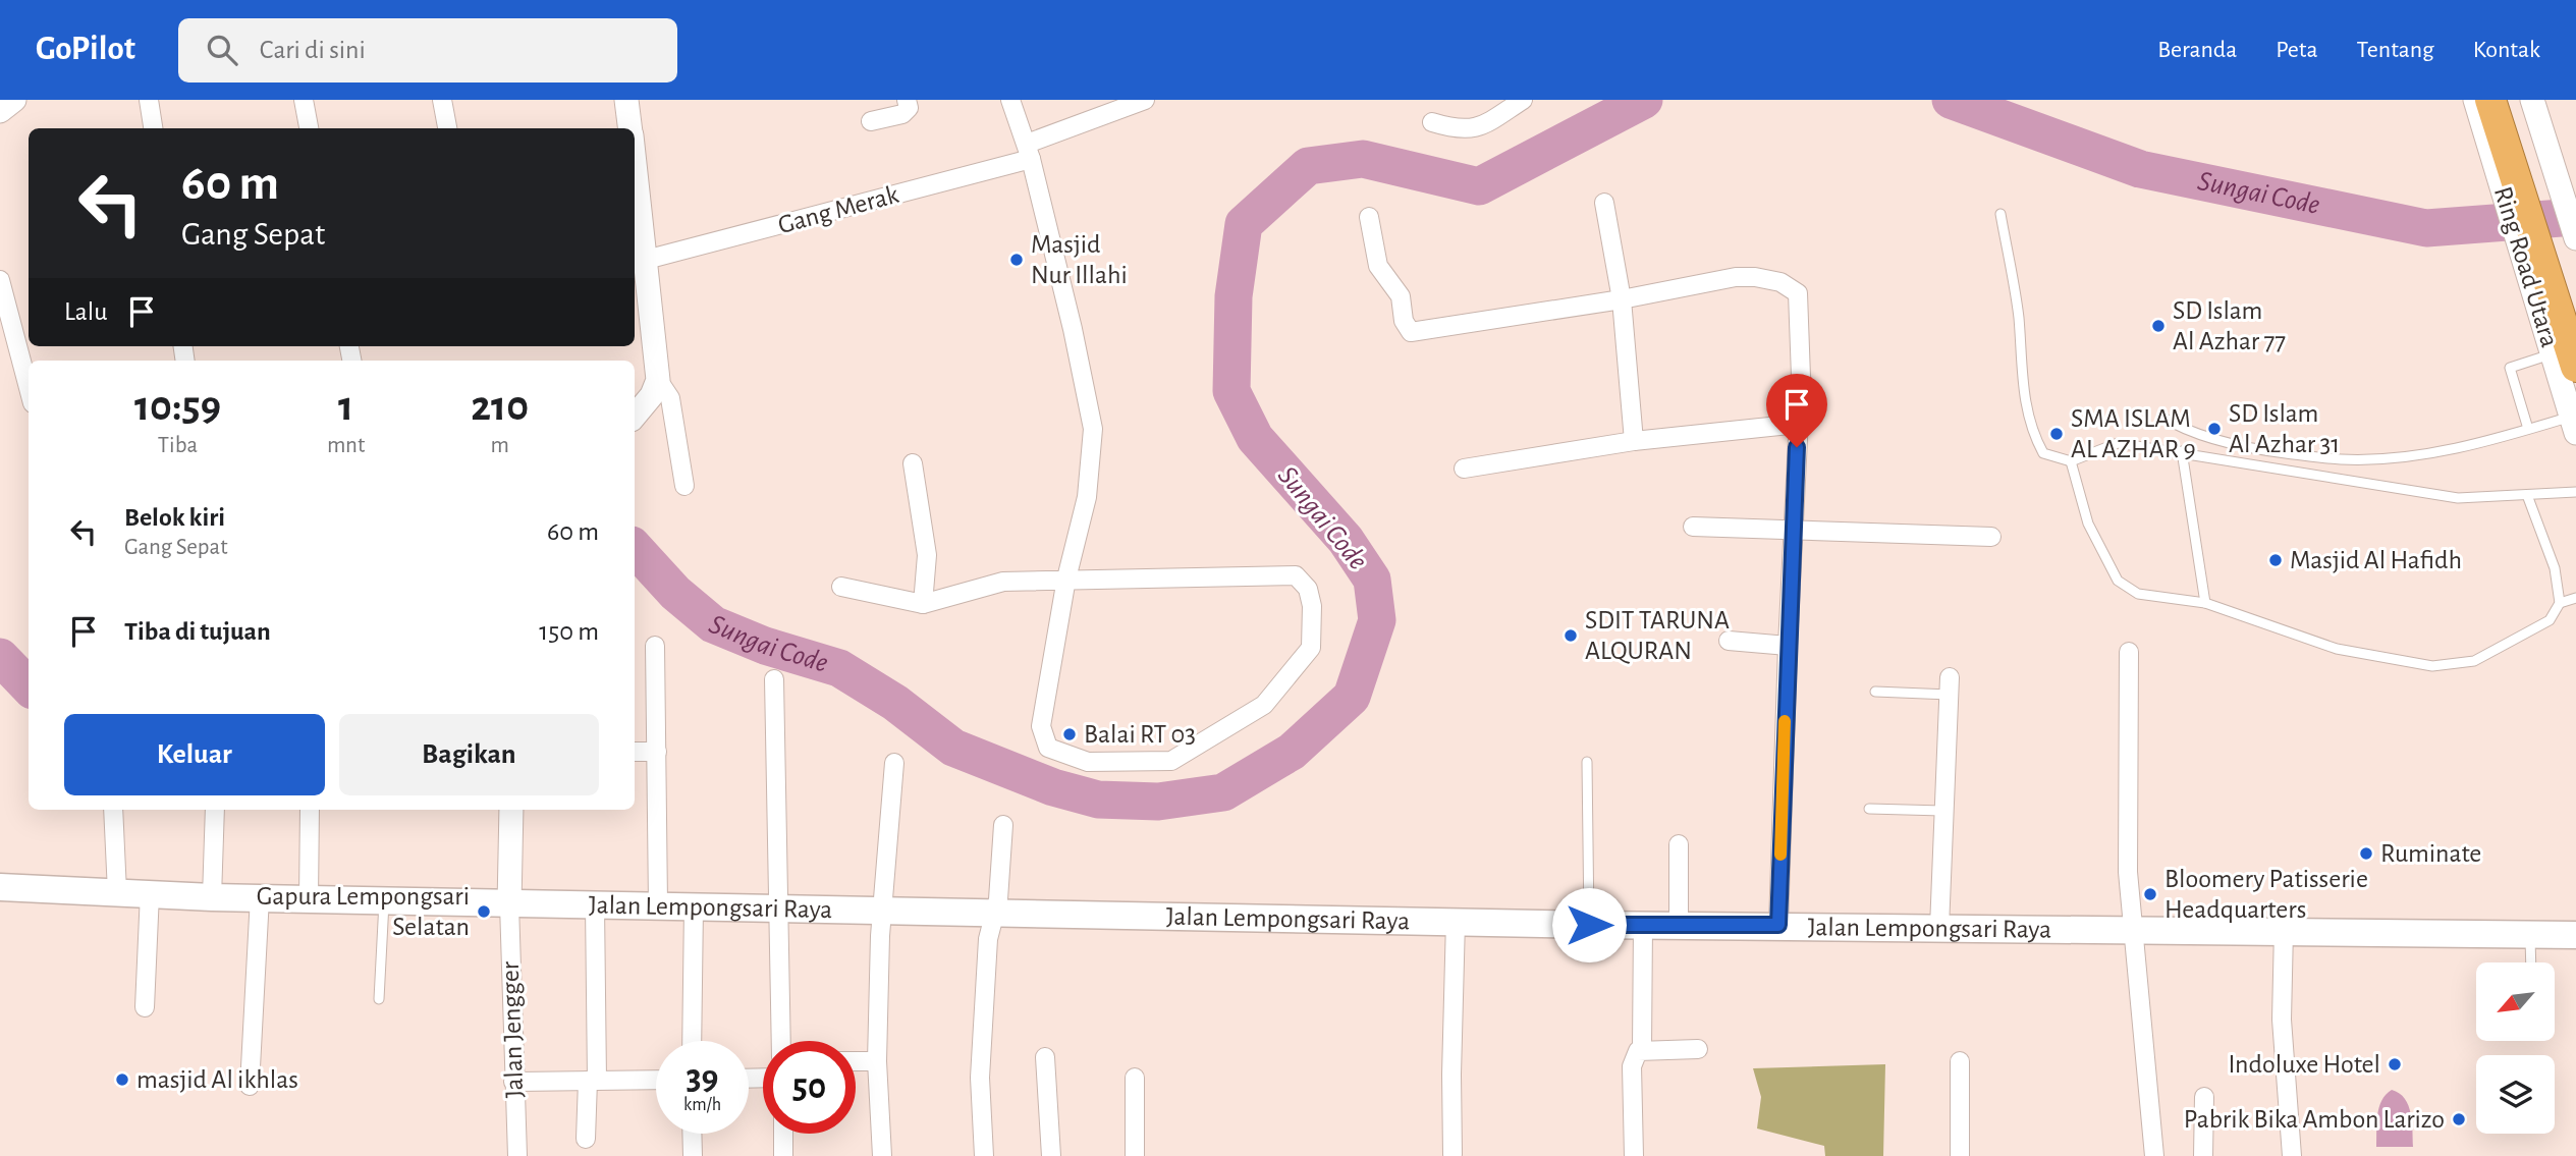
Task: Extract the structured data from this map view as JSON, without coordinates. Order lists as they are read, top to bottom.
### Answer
{
  "streets": {
    "main road": ["Jalan Lempongsari Raya"],
    "street": ["Gang Merak", "Ring Road Utara", "Jalan Jengger"]
  },
  "crossings": [
    ["Jalan Lempongsari Raya", "Jalan Jengger"]
  ],
  "water": ["Sungai Code"],
  "places": [
    "Masjid Nur Illahi",
    "SD Islam Al Azhar 77",
    "SD Islam Al Azhar 31",
    "SMA ISLAM AL AZHAR 9",
    "Masjid Al Hafidh",
    "SDIT TARUNA ALQURAN",
    "Balai RT 03",
    "Ruminate",
    "Bloomery Patisserie Headquarters",
    "Gapura Lempongsari Selatan",
    "Indoluxe Hotel",
    "masjid Al ikhlas",
    "Pabrik Bika Ambon Larizo"
  ],
  "north": "bottom left",
  "page": {
    "header": "GoPilot",
    "search": "Cari di sini",
    "nav": [
      "Beranda",
      "Peta",
      "Tentang",
      "Kontak"
    ],
    "turn": ["60 m", "Gang Sepat"],
    "then": "Lalu",
    "eta": [
      "10:59",
      "Tiba",
      "1",
      "mnt",
      "210",
      "m"
    ],
    "list": [
      {
        "name": "Belok kiri",
        "note": "Gang Sepat",
        "value": "60 m"
      },
      {
        "name": "Tiba di tujuan",
        "value": "150 m"
      }
    ],
    "buttons": ["Keluar", "Bagikan"],
    "speed": "39 km/h",
    "limit": "50"
  }
}
